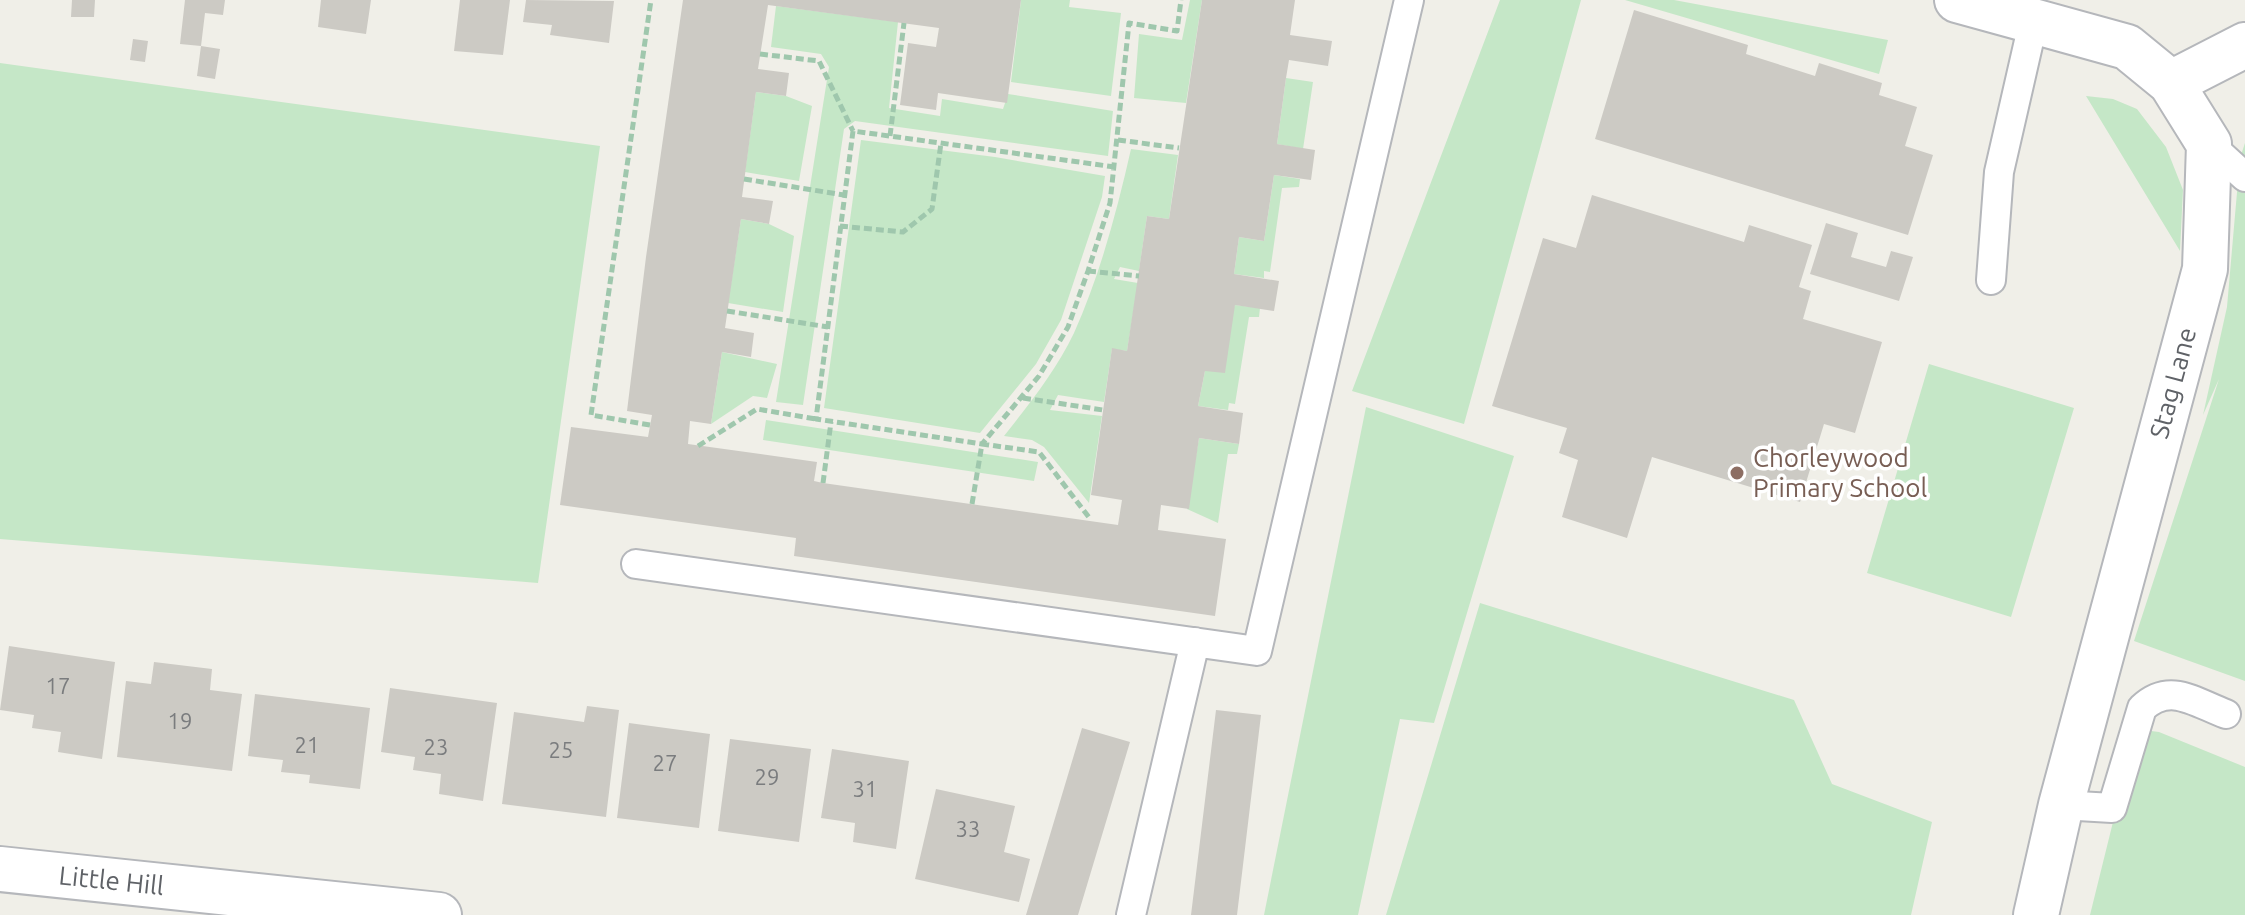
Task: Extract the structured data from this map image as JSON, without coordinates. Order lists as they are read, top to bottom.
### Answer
{
  "streets": {
    "street": ["Stag Lane", "Little Hill"]
  },
  "places": ["Chorleywood Primary School"],
  "house_numbers": [
    "17",
    "19",
    "21",
    "23",
    "25",
    "27",
    "29",
    "31",
    "33"
  ]
}
